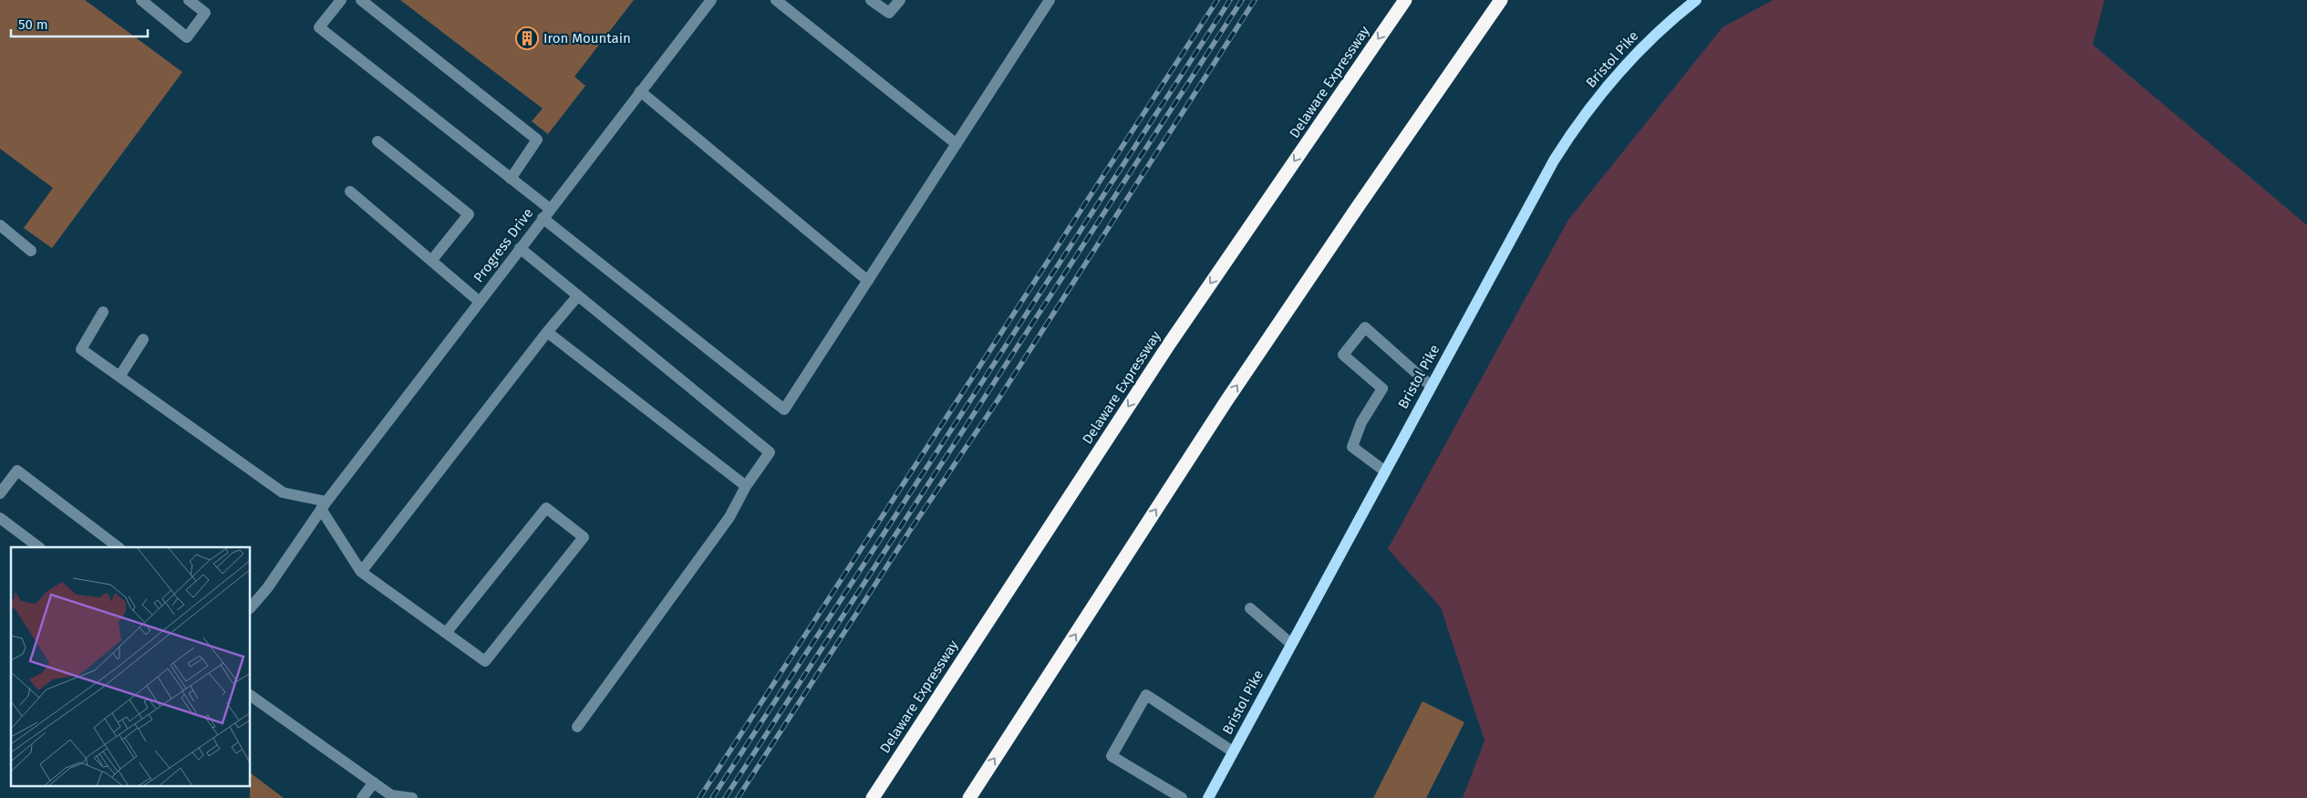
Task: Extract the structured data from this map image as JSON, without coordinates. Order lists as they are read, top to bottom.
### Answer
{
  "streets": {
    "highway": ["Delaware Expressway"],
    "main road": ["Bristol Pike"],
    "street": ["Progress Drive"]
  },
  "places": {
    "building": ["Iron Mountain"]
  },
  "scale_bar": "50 m"
}
